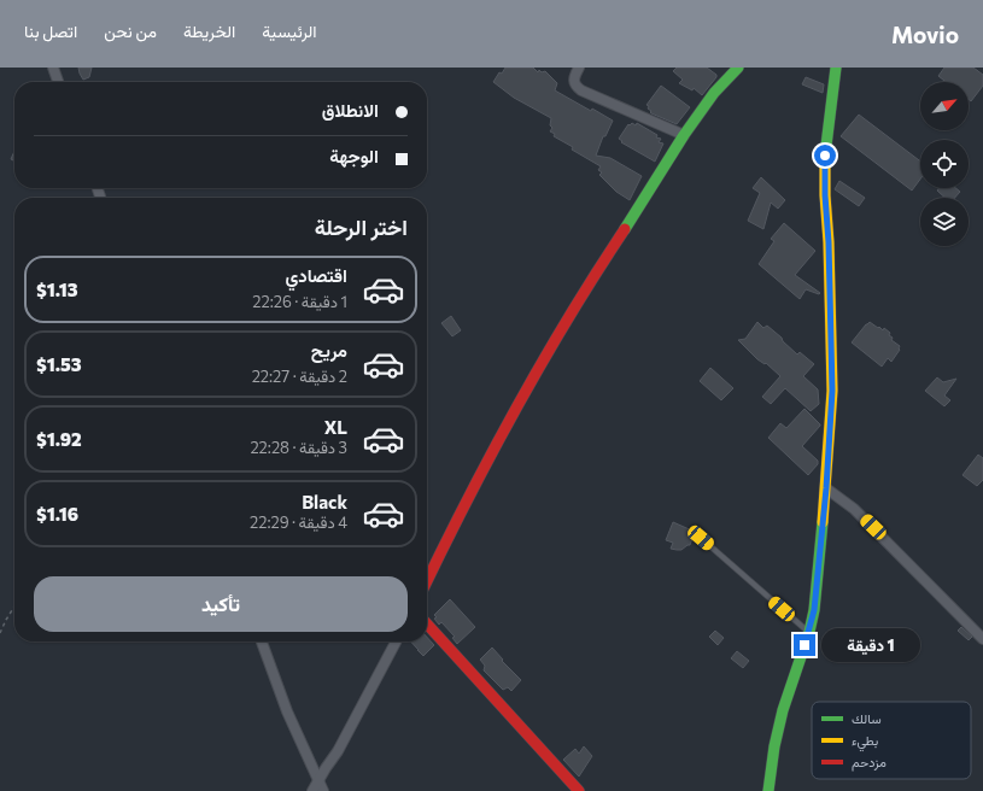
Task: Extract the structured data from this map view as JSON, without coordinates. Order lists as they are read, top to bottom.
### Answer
{
  "legend": ["سالك", "بطيء", "مزدحم"],
  "north": "top right",
  "page": {
    "header": "Movio",
    "nav": [
      "الرئيسية",
      "الخريطة",
      "من نحن",
      "اتصل بنا"
    ],
    "banner": ["الانطلاق", "الوجهة"],
    "heading": "اختر الرحلة",
    "list": [
      {
        "name": "اقتصادي",
        "note": "1 دقيقة · 22:26",
        "value": "$1.13"
      },
      {
        "name": "مريح",
        "note": "2 دقيقة · 22:27",
        "value": "$1.53"
      },
      {
        "name": "XL",
        "note": "3 دقيقة · 22:28",
        "value": "$1.92"
      },
      {
        "name": "Black",
        "note": "4 دقيقة · 22:29",
        "value": "$1.16"
      }
    ],
    "buttons": "تأكيد",
    "bubble": "1 دقيقة"
  }
}
